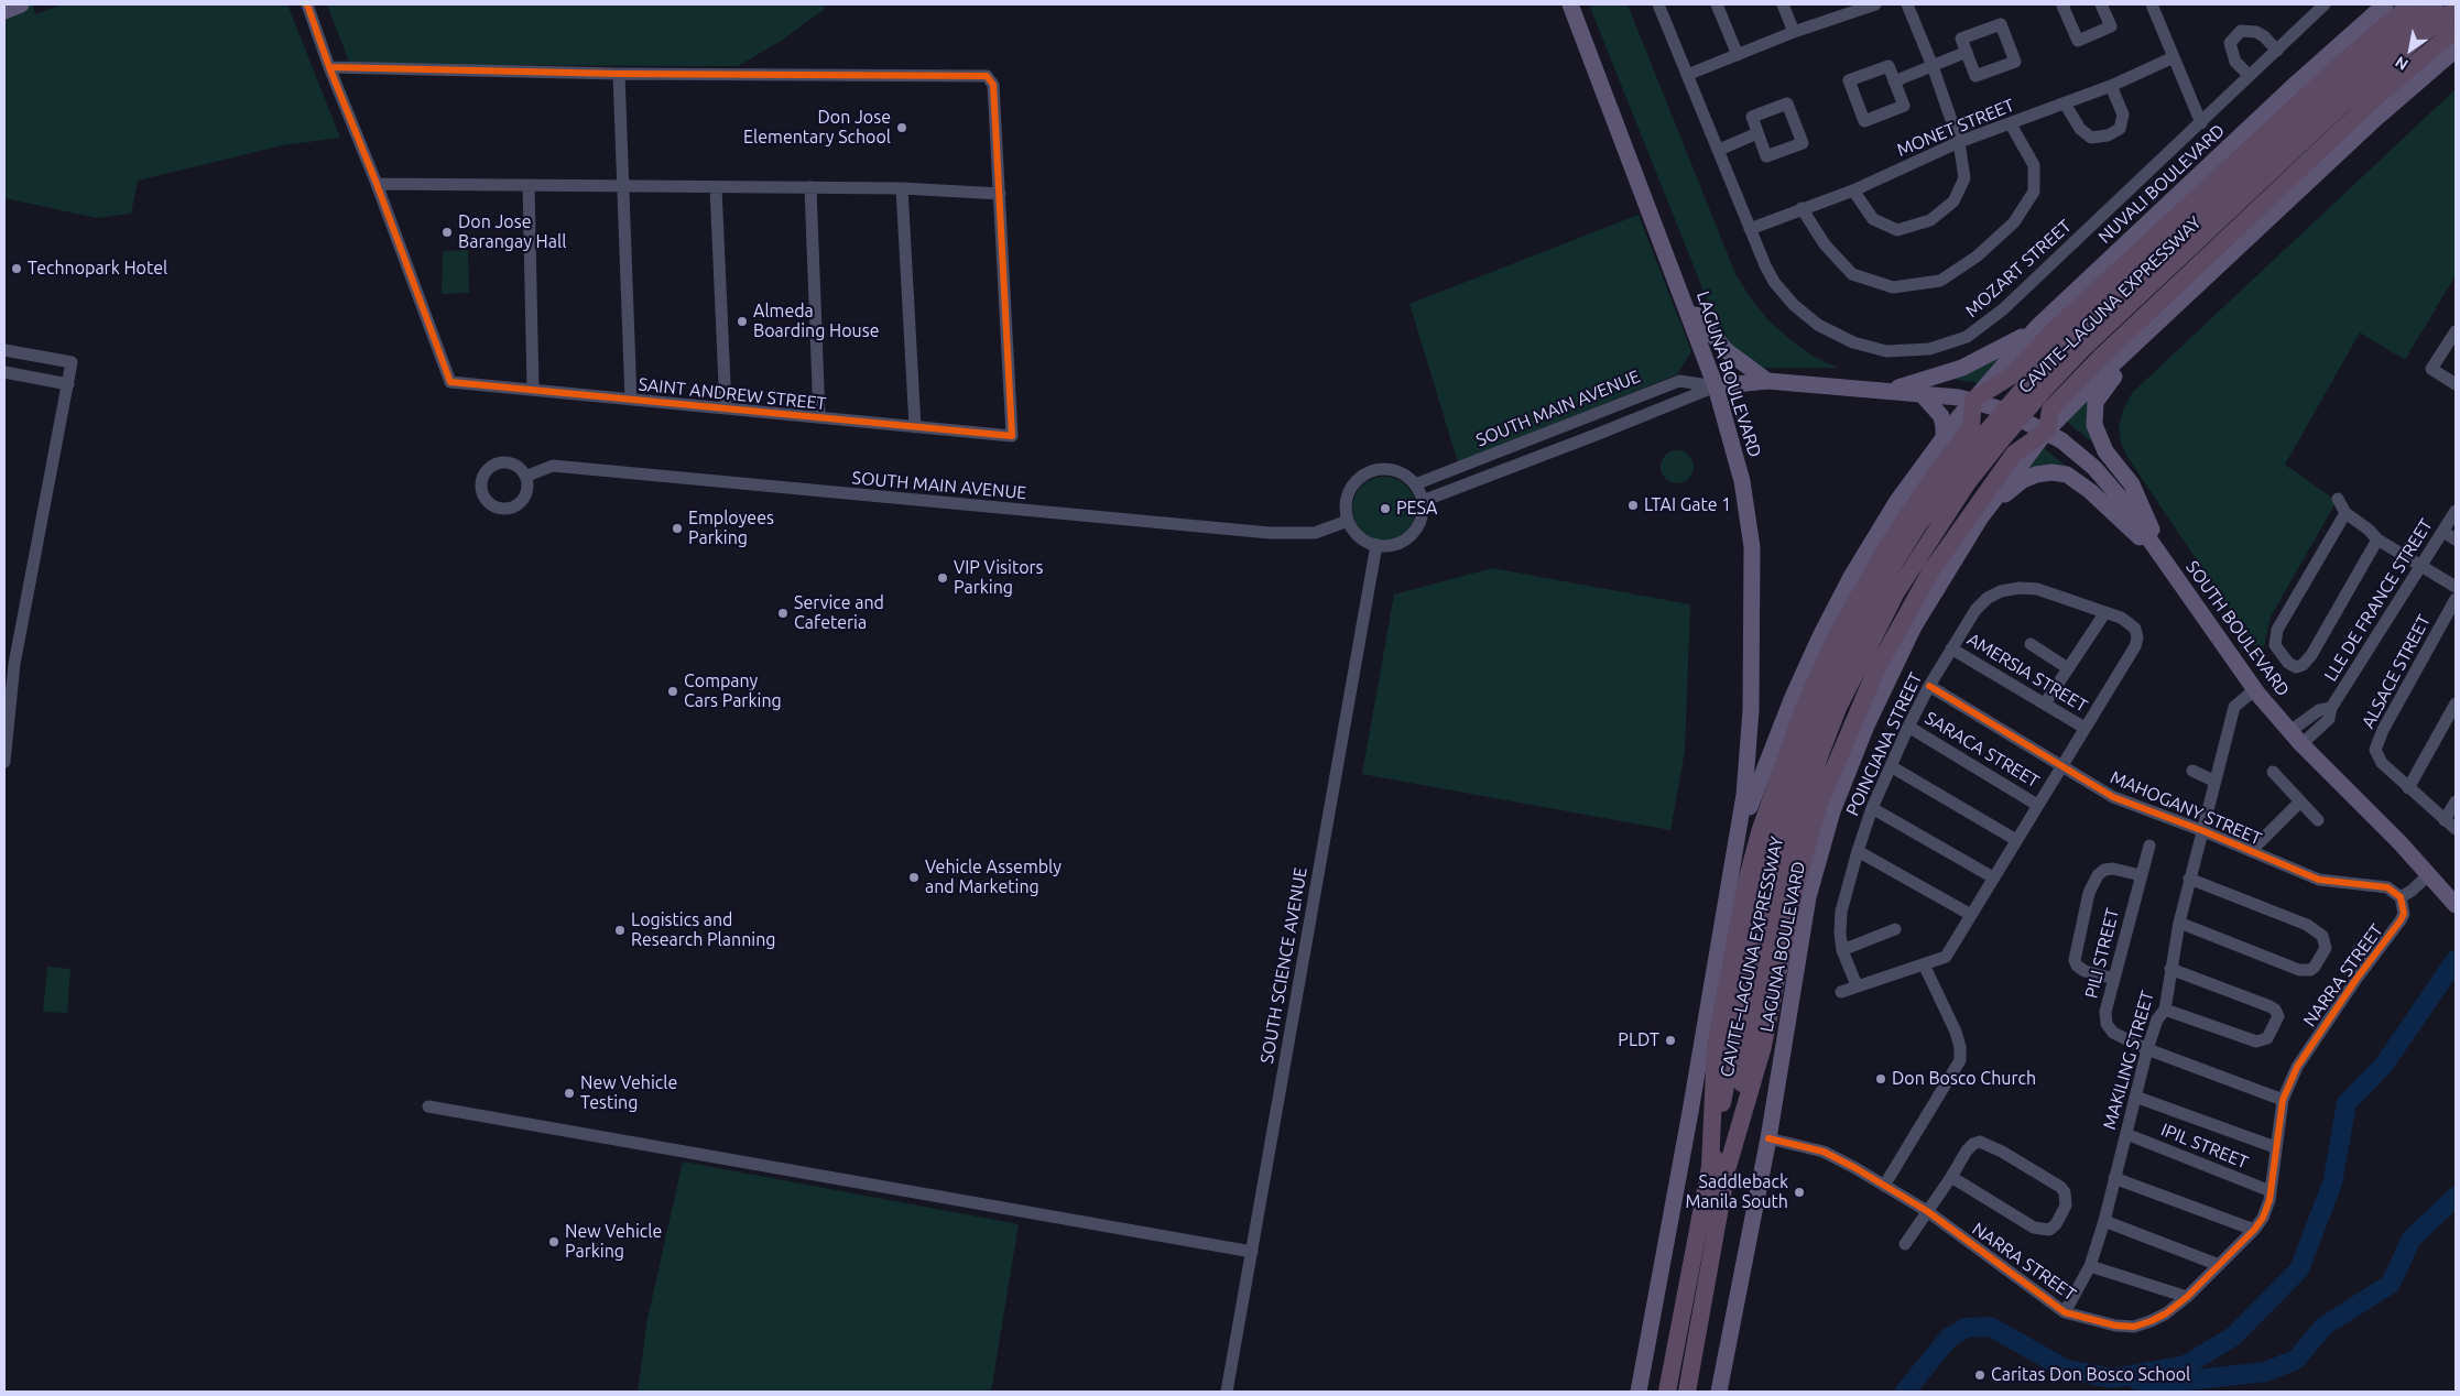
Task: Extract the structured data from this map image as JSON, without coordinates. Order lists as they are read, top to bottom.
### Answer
{
  "streets": {
    "highway": ["CAVITE–LAGUNA EXPRESSWAY"],
    "main road": ["NUVALI BOULEVARD", "LAGUNA BOULEVARD", "SOUTH BOULEVARD"],
    "street": [
      "MONET STREET",
      "MOZART STREET",
      "SAINT ANDREW STREET",
      "SOUTH MAIN AVENUE",
      "LLE DE FRANCE STREET",
      "ALSACE STREET",
      "AMERSIA STREET",
      "POINCIANA STREET",
      "SARACA STREET",
      "MAHOGANY STREET",
      "PILI STREET",
      "SOUTH SCIENCE AVENUE",
      "NARRA STREET",
      "MAKILING STREET",
      "IPIL STREET"
    ]
  },
  "crossings": [
    ["MONET STREET", "MOZART STREET"],
    ["NUVALI BOULEVARD", "LAGUNA BOULEVARD"],
    ["NUVALI BOULEVARD", "SOUTH BOULEVARD"],
    ["LAGUNA BOULEVARD", "SOUTH MAIN AVENUE"],
    ["LAGUNA BOULEVARD", "SOUTH BOULEVARD"],
    ["LAGUNA BOULEVARD", "NARRA STREET"],
    ["SOUTH MAIN AVENUE", "SOUTH BOULEVARD"],
    ["SOUTH MAIN AVENUE", "SOUTH SCIENCE AVENUE"],
    ["LLE DE FRANCE STREET", "SOUTH BOULEVARD"],
    ["SOUTH BOULEVARD", "MAKILING STREET"],
    ["AMERSIA STREET", "POINCIANA STREET"],
    ["POINCIANA STREET", "SARACA STREET"],
    ["POINCIANA STREET", "MAHOGANY STREET"],
    ["MAHOGANY STREET", "NARRA STREET"],
    ["MAHOGANY STREET", "MAKILING STREET"],
    ["PILI STREET", "MAKILING STREET"],
    ["NARRA STREET", "MAKILING STREET"],
    ["NARRA STREET", "IPIL STREET"],
    ["MAKILING STREET", "IPIL STREET"]
  ],
  "places": [
    "Don Jose Elementary School",
    "Don Jose Barangay Hall",
    "Technopark Hotel",
    "Almeda Boarding House",
    "LTAI Gate 1",
    "PESA",
    "Employees Parking",
    "VIP Visitors Parking",
    "Service and Cafeteria",
    "Company Cars Parking",
    "Vehicle Assembly and Marketing",
    "Logistics and Research Planning",
    "PLDT",
    "Don Bosco Church",
    "New Vehicle Testing",
    "Saddleback Manila South",
    "New Vehicle Parking",
    "Caritas Don Bosco School"
  ],
  "north": "bottom left"
}
